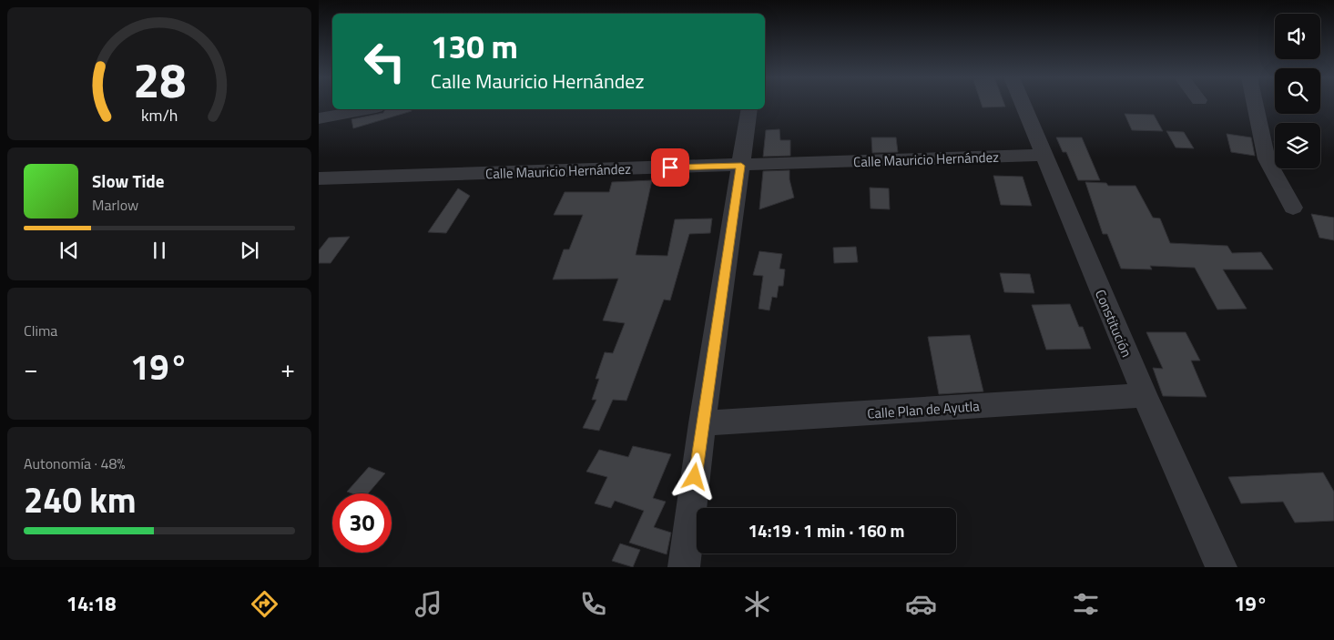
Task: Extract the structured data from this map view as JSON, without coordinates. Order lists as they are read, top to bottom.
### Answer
{
  "streets": {
    "street": ["Calle Mauricio Hernández", "Constitución", "Calle Plan de Ayutla"]
  },
  "crossings": [
    ["Calle Mauricio Hernández", "Constitución"],
    ["Constitución", "Calle Plan de Ayutla"]
  ],
  "page": {
    "turn": ["130 m", "Calle Mauricio Hernández"],
    "song": ["Slow Tide", "Marlow"],
    "tile": [
      "Clima",
      ["Autonomía · 48%", "240 km"]
    ],
    "heat": ["−", "19°", "+"],
    "limit": "30",
    "trip": "14:19 · 1 min · 160 m",
    "tabs": ["14:18", "19°"],
    "gauge": ["28", "km/h"]
  }
}
